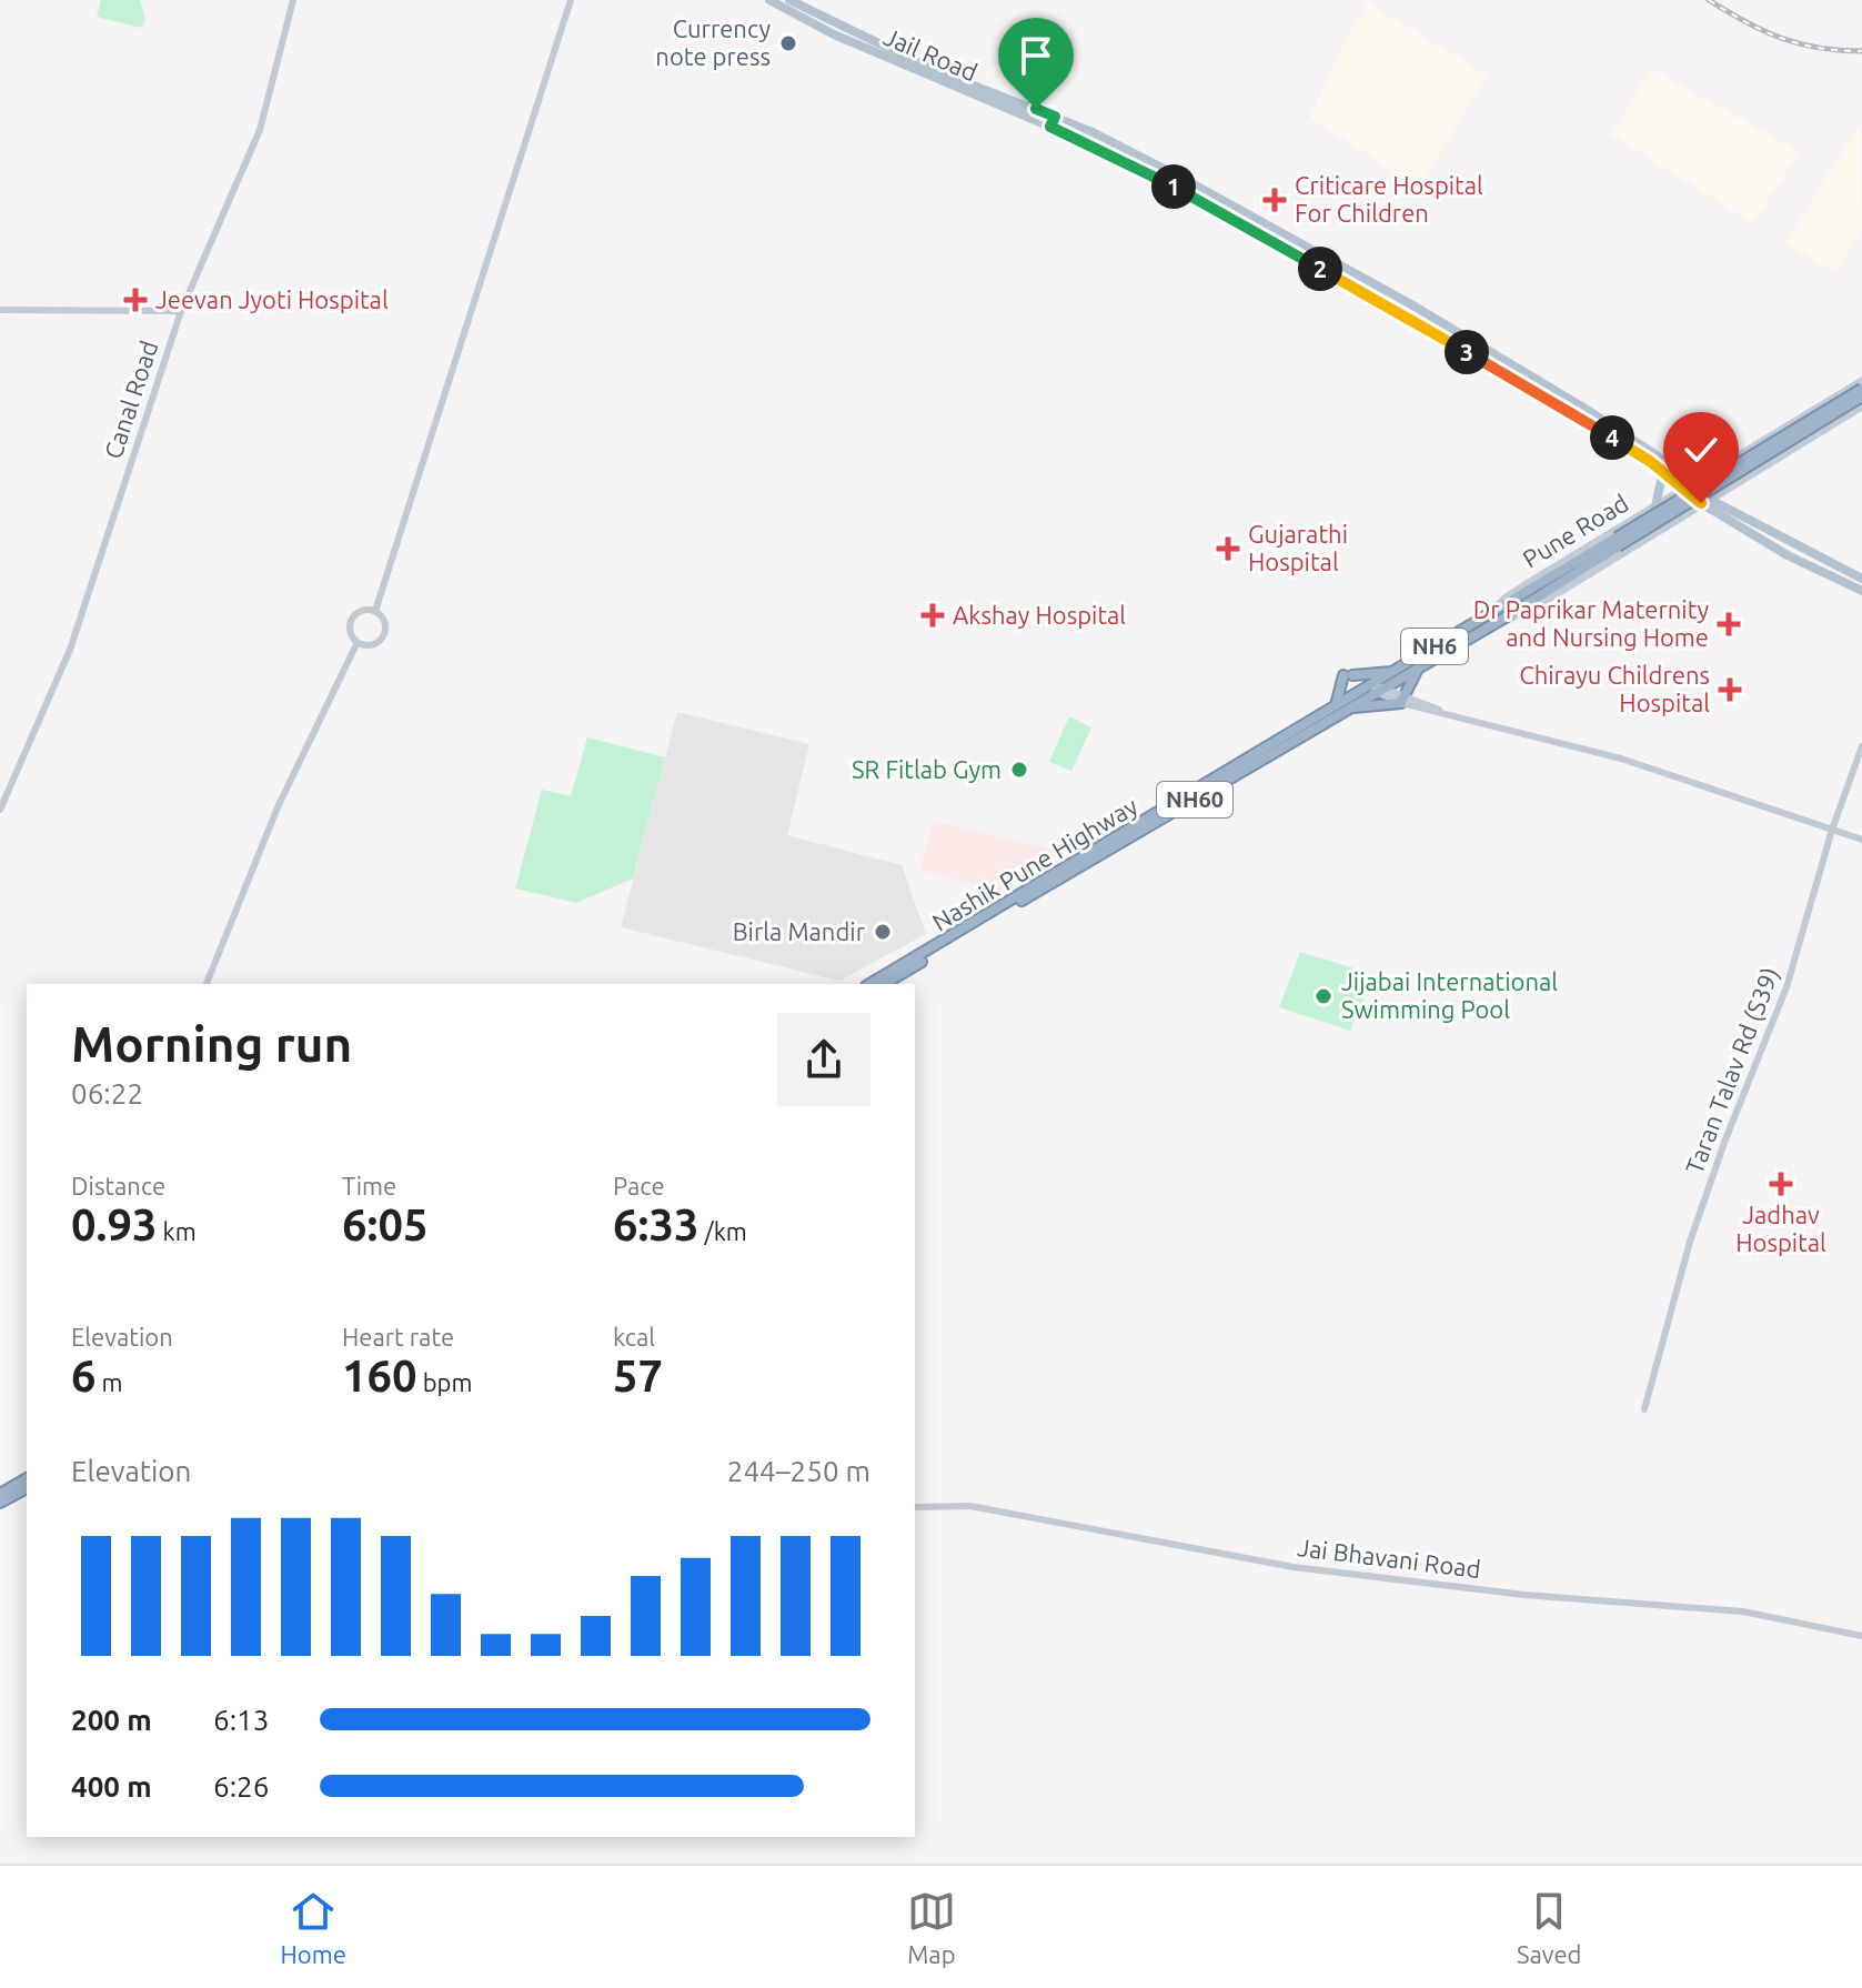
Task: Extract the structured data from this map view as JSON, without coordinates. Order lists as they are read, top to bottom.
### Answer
{
  "streets": {
    "highway": ["NH6", "NH60", "Nashik Pune Highway"],
    "main road": ["Jail Road", "Pune Road"],
    "street": ["Canal Road", "Taran Talav Rd (S39)", "Jai Bhavani Road"]
  },
  "crossings": [
    ["Jail Road", "Pune Road"],
    ["Pune Road", "NH6"],
    ["Pune Road", "Nashik Pune Highway"],
    ["NH6", "Nashik Pune Highway"]
  ],
  "places": {
    "other": [
      "Currency note press",
      "SR Fitlab Gym",
      "Birla Mandir",
      "Jijabai International Swimming Pool"
    ],
    "health": [
      "Criticare Hospital For Children",
      "Jeevan Jyoti Hospital",
      "Gujarathi Hospital",
      "Akshay Hospital",
      "Dr Paprikar Maternity and Nursing Home",
      "Chirayu Childrens Hospital",
      "Jadhav Hospital"
    ]
  },
  "page": {
    "pins": [
      "1",
      "2",
      "3",
      "4"
    ],
    "heading": ["Morning run", "06:22"],
    "stats": [
      ["Distance", "0.93 km"],
      ["Time", "6:05"],
      ["Pace", "6:33 /km"],
      ["Elevation", "6 m"],
      ["Heart rate", "160 bpm"],
      ["kcal", "57"]
    ],
    "chart": ["Elevation", "244–250 m"],
    "list": [
      {
        "name": "200 m",
        "note": "6:13"
      },
      {
        "name": "400 m",
        "note": "6:26"
      }
    ],
    "tabs": ["Home", "Map", "Saved"]
  }
}
